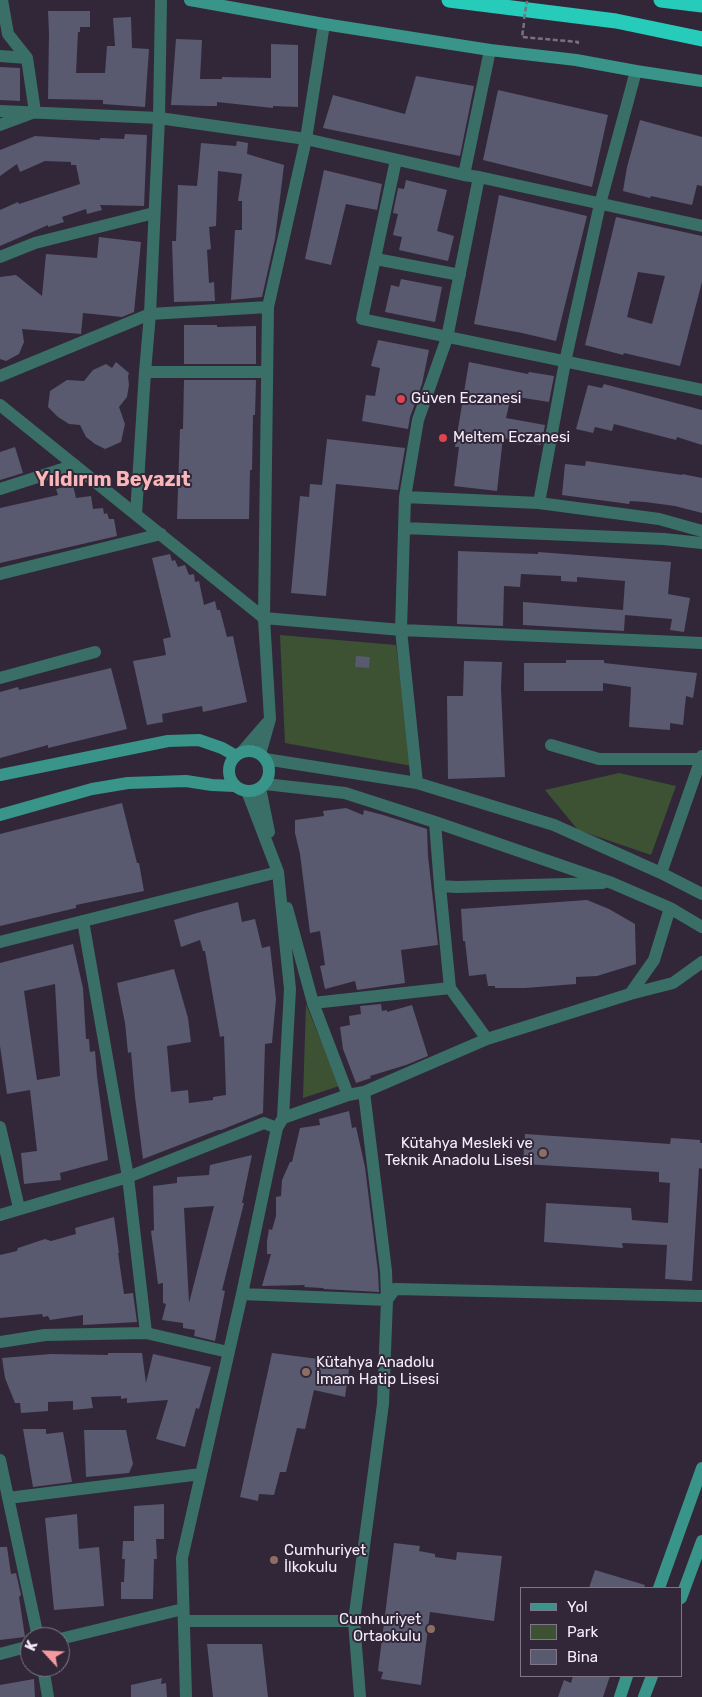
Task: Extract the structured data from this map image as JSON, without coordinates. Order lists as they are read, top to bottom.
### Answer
{
  "districts": ["Yıldırım Beyazıt"],
  "places": [
    "Güven Eczanesi",
    "Meltem Eczanesi",
    "Kütahya Mesleki ve Teknik Anadolu Lisesi",
    "Kütahya Anadolu İmam Hatip Lisesi",
    "Cumhuriyet İlkokulu",
    "Cumhuriyet Ortaokulu"
  ],
  "legend": ["Yol", "Park", "Bina"],
  "north": "top left"
}
